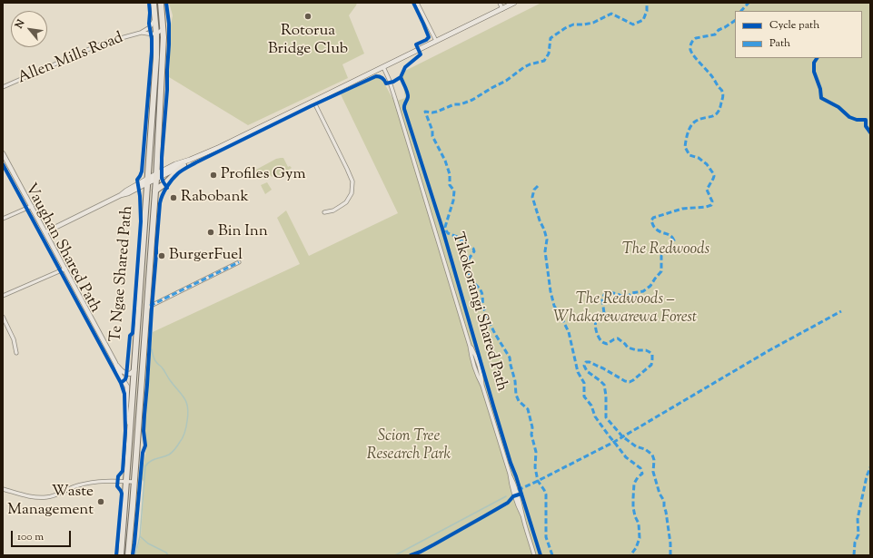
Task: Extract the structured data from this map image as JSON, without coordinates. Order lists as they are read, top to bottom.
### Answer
{
  "streets": {
    "street": ["Allen Mills Road"],
    "cycle path": ["Vaughan Shared Path", "Te Ngae Shared Path", "Tikokorangi Shared Path"]
  },
  "parks": ["The Redwoods", "The Redwoods – Whakarewarewa Forest", "Scion Tree Research Park"],
  "places": [
    "Rotorua Bridge Club",
    "Profiles Gym",
    "Rabobank",
    "Bin Inn",
    "BurgerFuel",
    "Waste Management"
  ],
  "legend": ["Cycle path", "Path"],
  "scale_bar": "100 m",
  "north": "top left"
}
